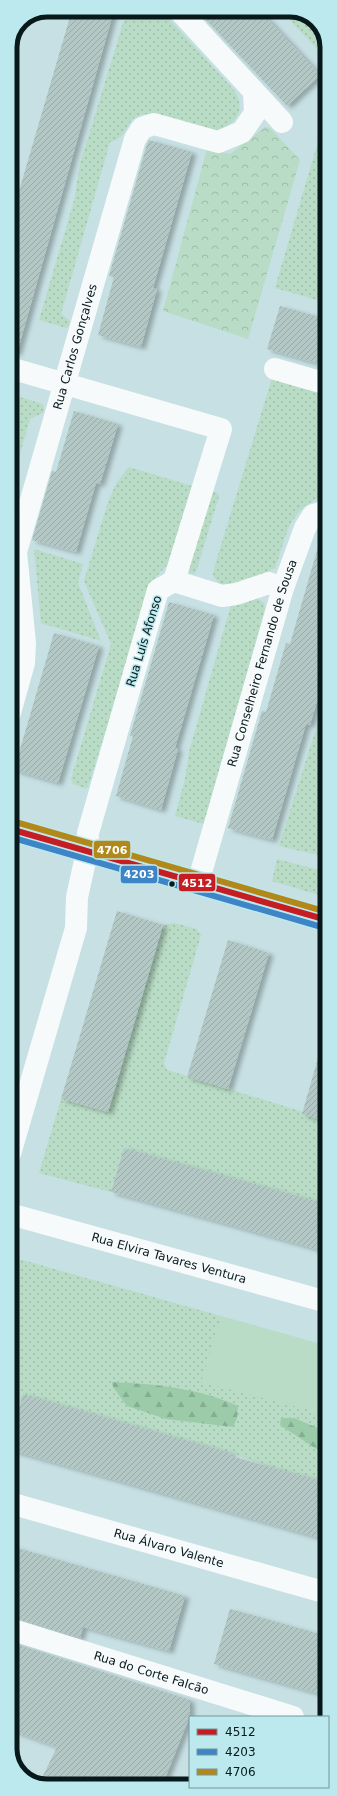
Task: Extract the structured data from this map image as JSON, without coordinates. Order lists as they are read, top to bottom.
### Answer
{
  "streets": {
    "street": [
      "Rua Carlos Gonçalves",
      "Rua Luís Afonso",
      "Rua Conselheiro Fernando de Sousa",
      "Rua Elvira Tavares Ventura",
      "Rua Álvaro Valente",
      "Rua do Corte Falcão"
    ]
  },
  "lines": ["transit line 4706", "transit line 4512", "transit line 4203"],
  "legend": ["4512", "4203", "4706"]
}
